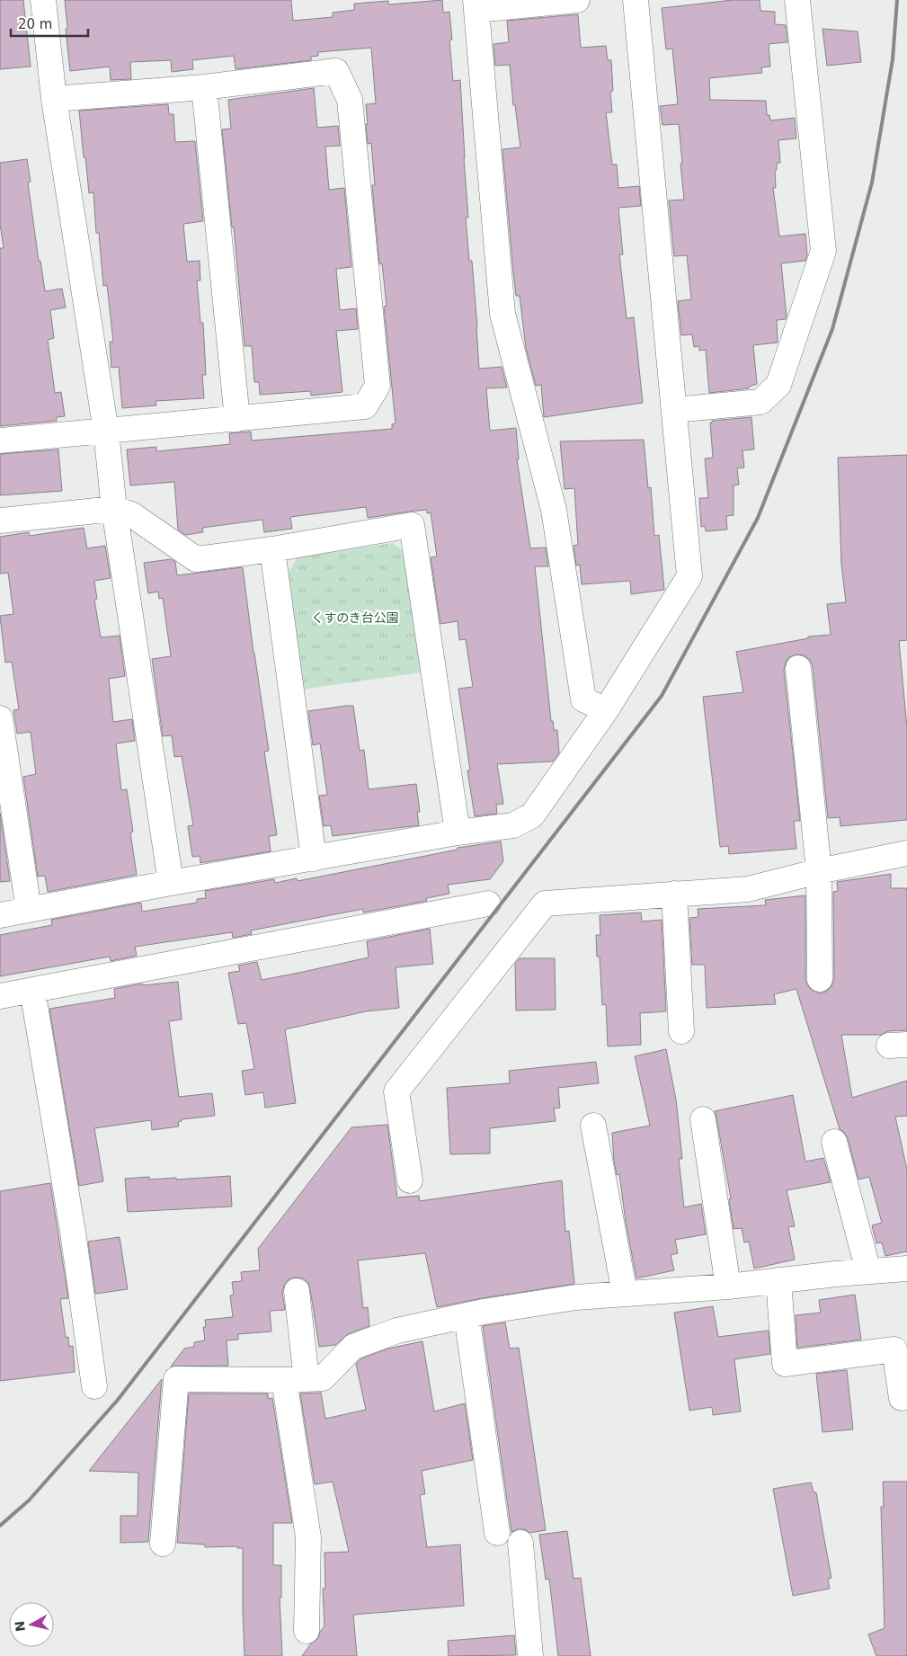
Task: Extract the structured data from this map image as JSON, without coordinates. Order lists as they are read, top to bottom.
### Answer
{
  "parks": ["くすのき台公園"],
  "scale_bar": "20 m",
  "north": "left"
}
